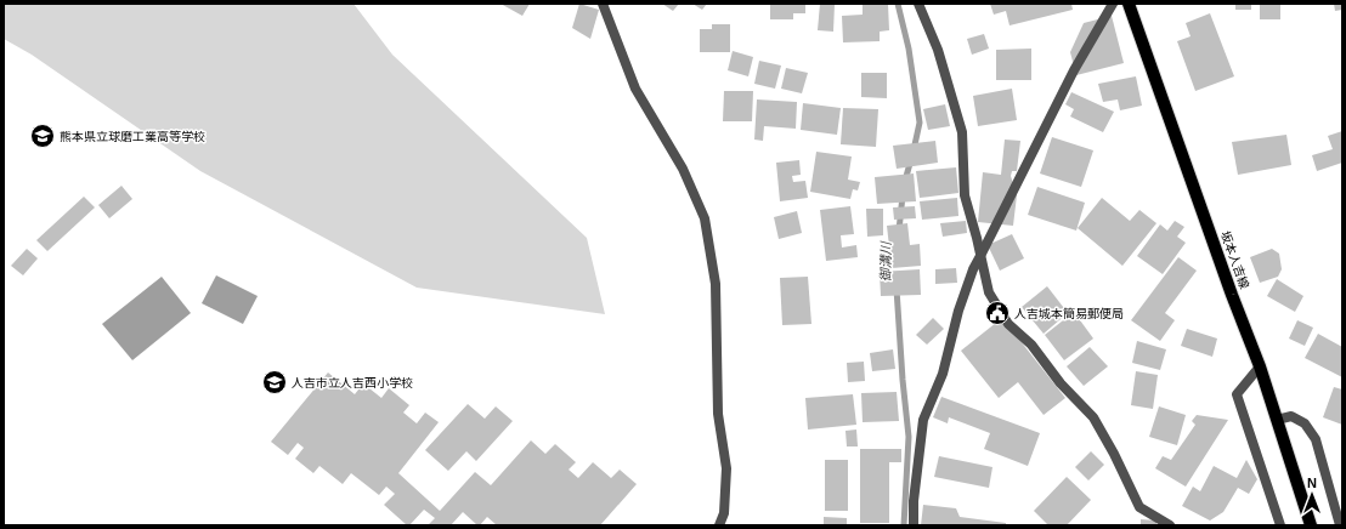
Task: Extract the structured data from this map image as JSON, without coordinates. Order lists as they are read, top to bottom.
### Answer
{
  "streets": {
    "main road": ["坂本人吉線"]
  },
  "water": ["御溝川"],
  "places": {
    "school or university": ["熊本県立球磨工業高等学校", "人吉市立人吉西小学校"],
    "public building": ["人吉城本簡易郵便局"]
  },
  "north": "top"
}
